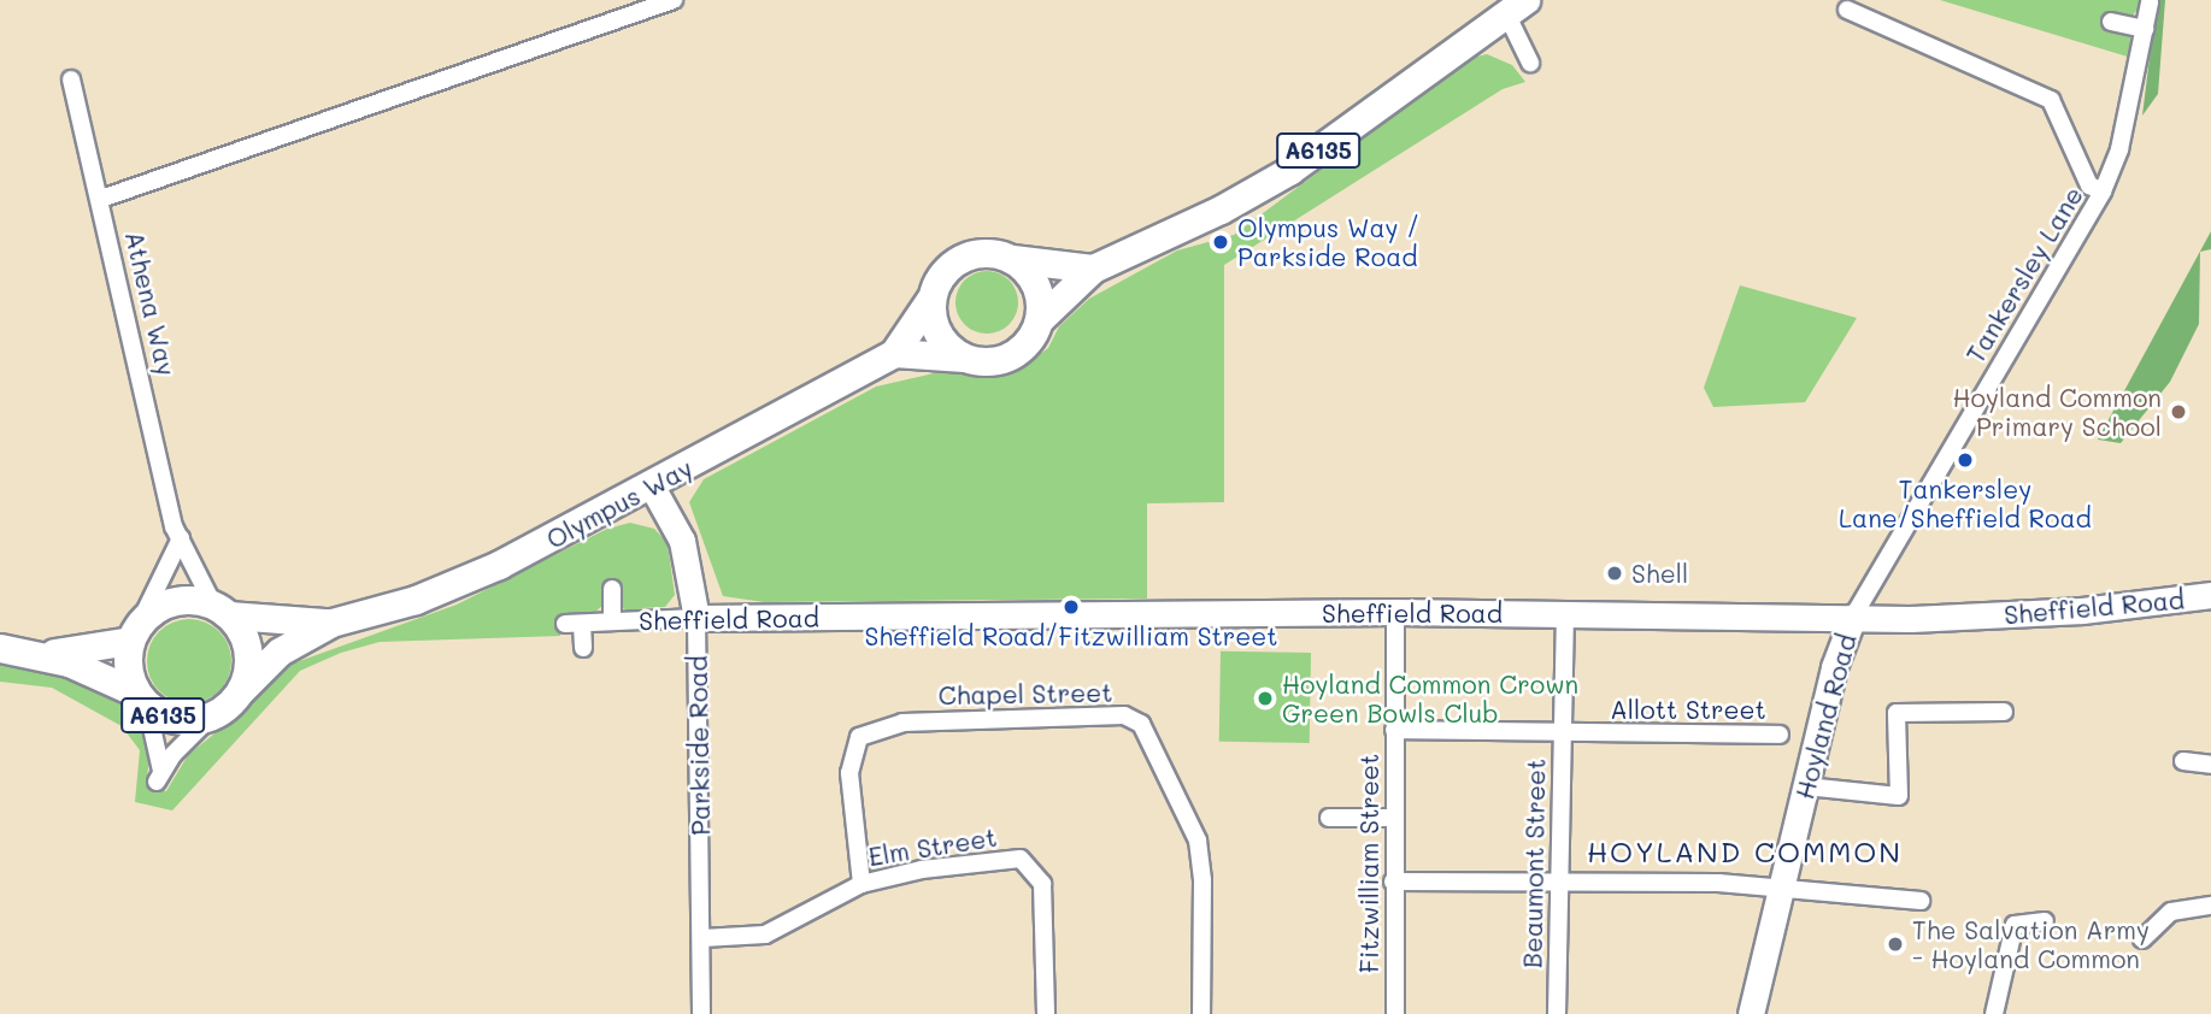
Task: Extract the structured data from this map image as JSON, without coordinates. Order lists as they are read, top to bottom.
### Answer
{
  "streets": {
    "main road": ["A6135", "Olympus Way"],
    "street": [
      "Tankersley Lane",
      "Athena Way",
      "Sheffield Road",
      "Chapel Street",
      "Allott Street",
      "Hoyland Road",
      "Parkside Road",
      "Elm Street",
      "Fitzwilliam Street",
      "Beaumont Street"
    ]
  },
  "crossings": [
    ["A6135", "Athena Way"],
    ["A6135", "Olympus Way"],
    ["Tankersley Lane", "Sheffield Road"],
    ["Tankersley Lane", "Hoyland Road"],
    ["Athena Way", "Olympus Way"],
    ["Olympus Way", "Parkside Road"],
    ["Sheffield Road", "Hoyland Road"],
    ["Sheffield Road", "Parkside Road"],
    ["Sheffield Road", "Fitzwilliam Street"],
    ["Sheffield Road", "Beaumont Street"],
    ["Chapel Street", "Elm Street"],
    ["Allott Street", "Fitzwilliam Street"],
    ["Allott Street", "Beaumont Street"],
    ["Parkside Road", "Elm Street"]
  ],
  "districts": ["HOYLAND COMMON"],
  "places": [
    "Olympus Way / Parkside Road",
    "Hoyland Common Primary School",
    "Tankersley Lane/Sheffield Road",
    "Shell",
    "Sheffield Road/Fitzwilliam Street",
    "Hoyland Common Crown Green Bowls Club",
    "The Salvation Army - Hoyland Common"
  ]
}
